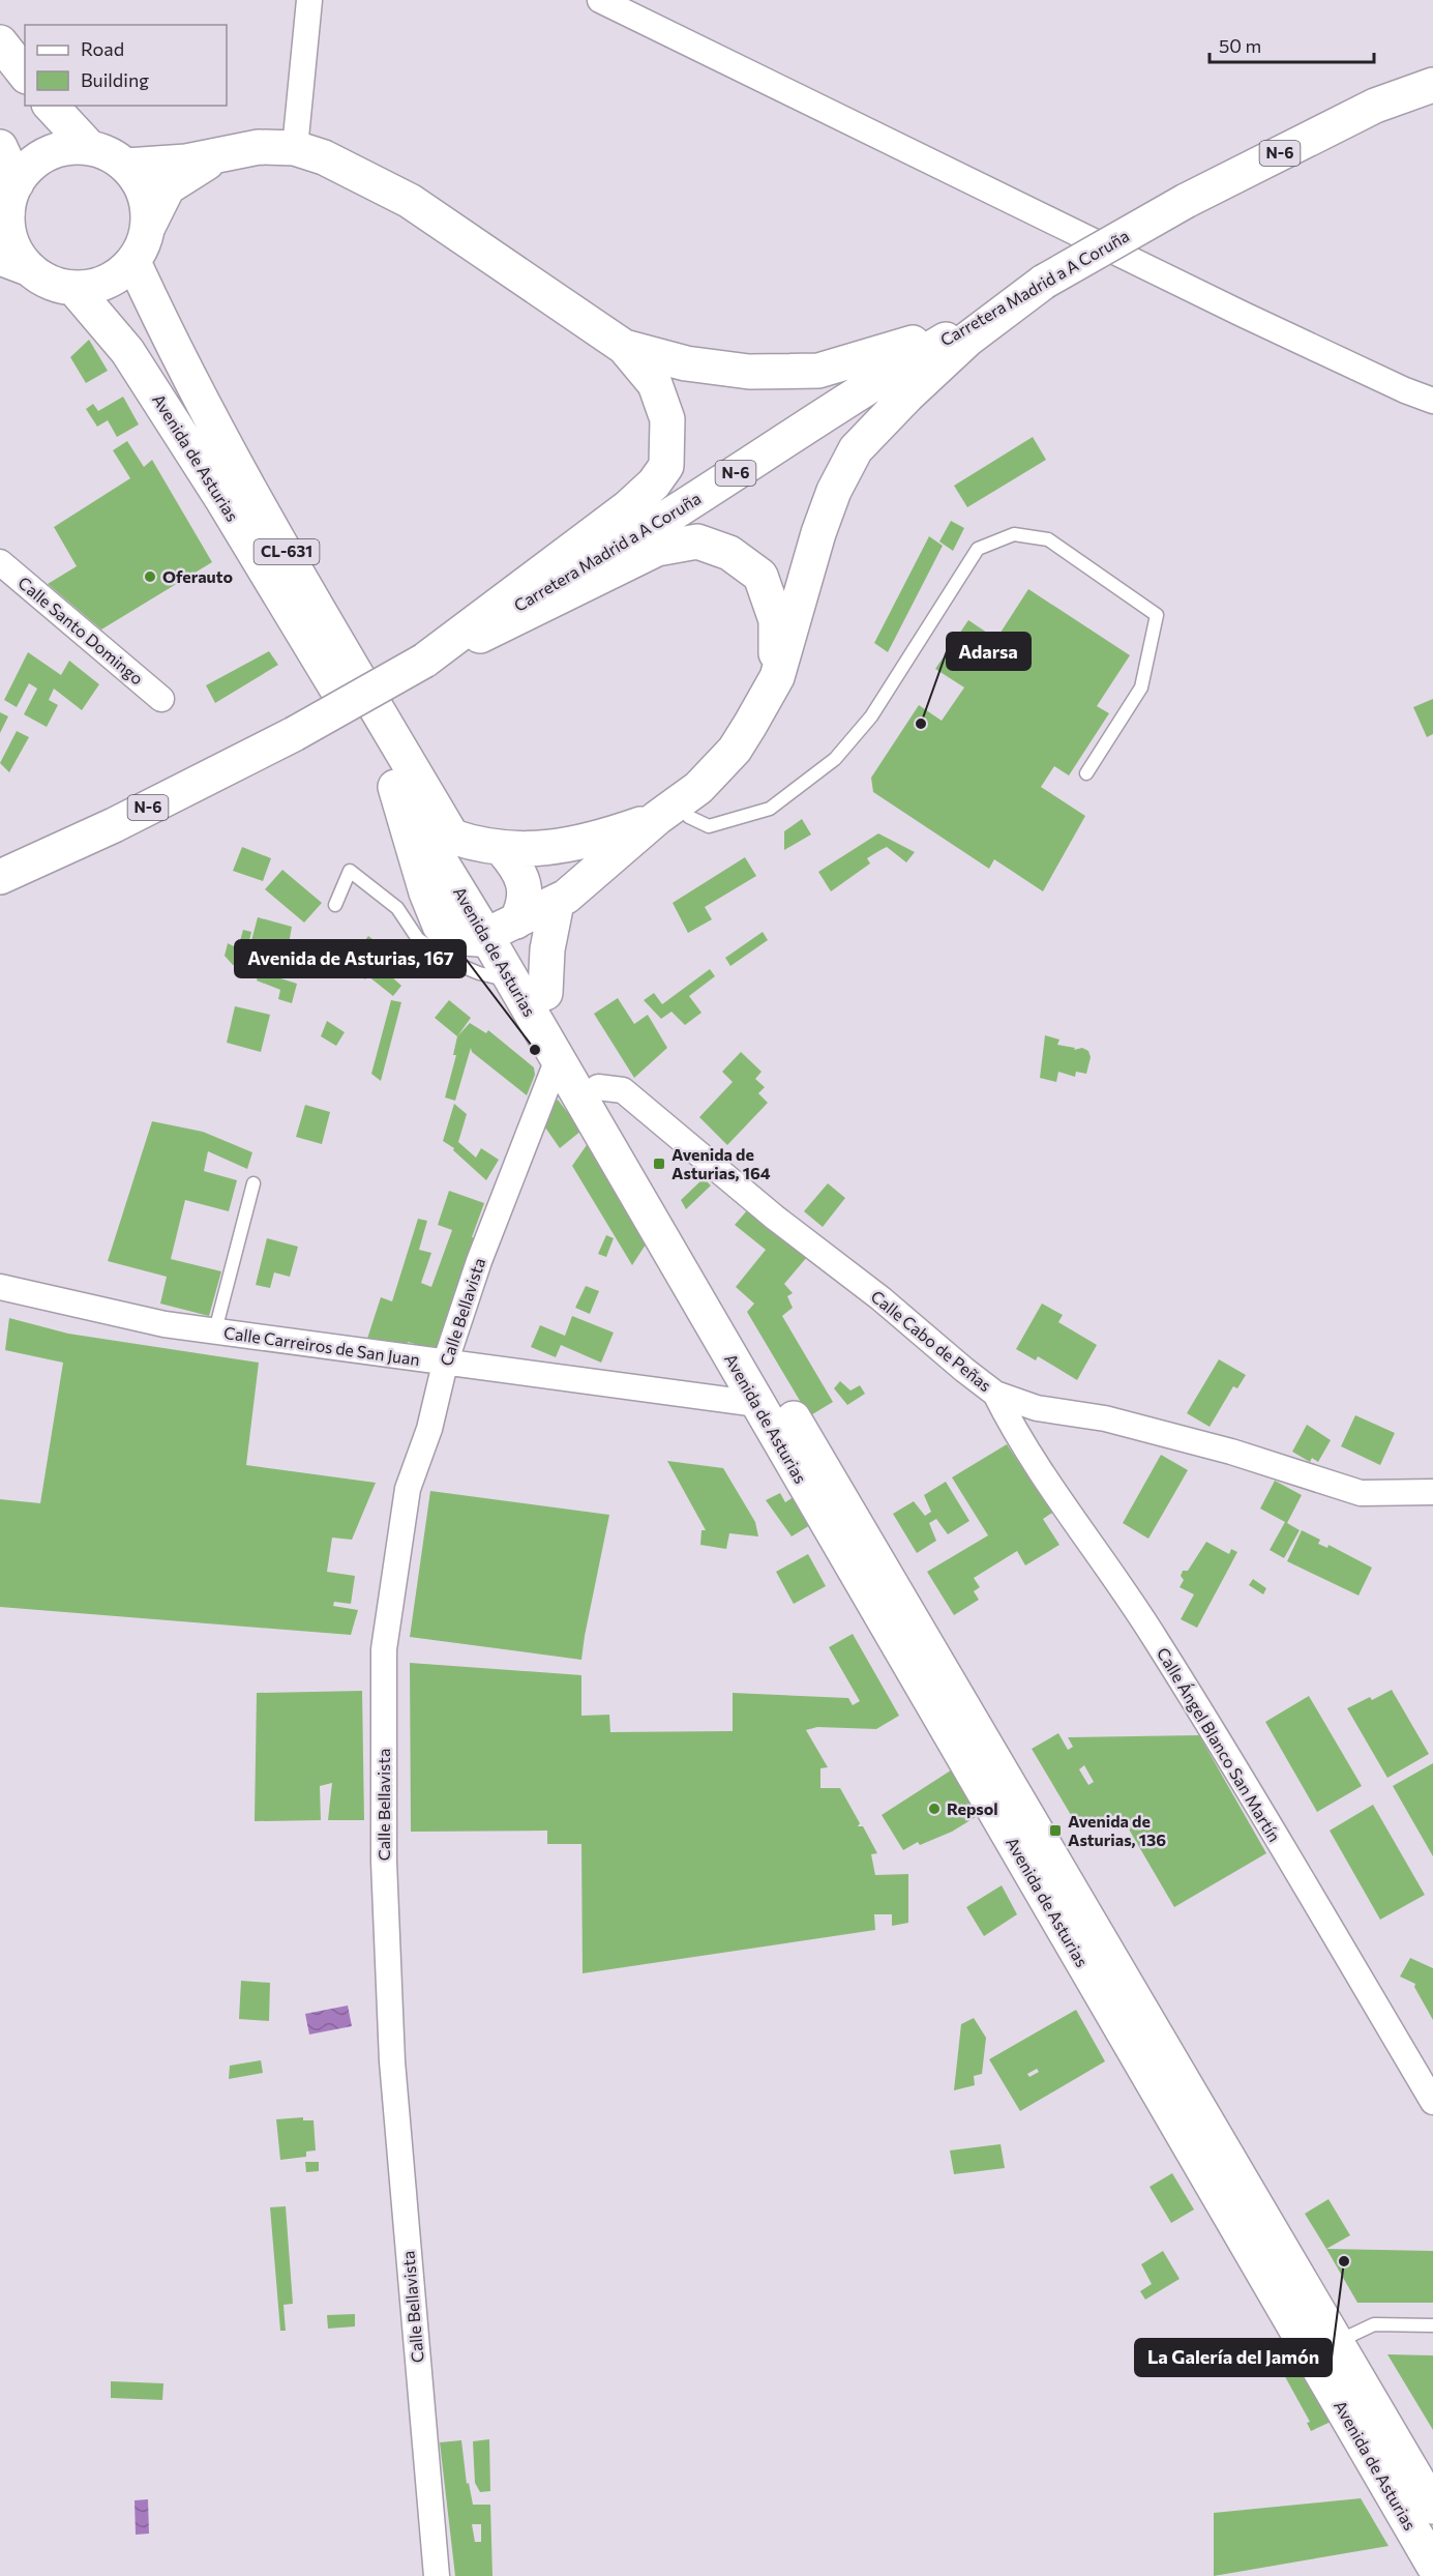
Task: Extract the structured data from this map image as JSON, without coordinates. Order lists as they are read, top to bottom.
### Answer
{
  "streets": {
    "main road": [
      "N-6",
      "Carretera Madrid a A Coruña",
      "Avenida de Asturias",
      "CL-631"
    ],
    "street": [
      "Calle Santo Domingo",
      "Calle Bellavista",
      "Calle Cabo de Peñas",
      "Calle Carreiros de San Juan",
      "Calle Ángel Blanco San Martín"
    ]
  },
  "crossings": [
    ["Avenida de Asturias", "Calle Bellavista"],
    ["Avenida de Asturias", "Calle Cabo de Peñas"],
    ["Avenida de Asturias", "Calle Carreiros de San Juan"],
    ["Calle Bellavista", "Calle Carreiros de San Juan"],
    ["Calle Cabo de Peñas", "Calle Ángel Blanco San Martín"]
  ],
  "places": {
    "other": [
      "Oferauto",
      "Adarsa",
      "Avenida de Asturias, 167",
      "Repsol",
      "La Galería del Jamón"
    ],
    "transit": ["Avenida de Asturias, 164", "Avenida de Asturias, 136"]
  },
  "legend": ["Road", "Building"],
  "scale_bar": "50 m"
}
